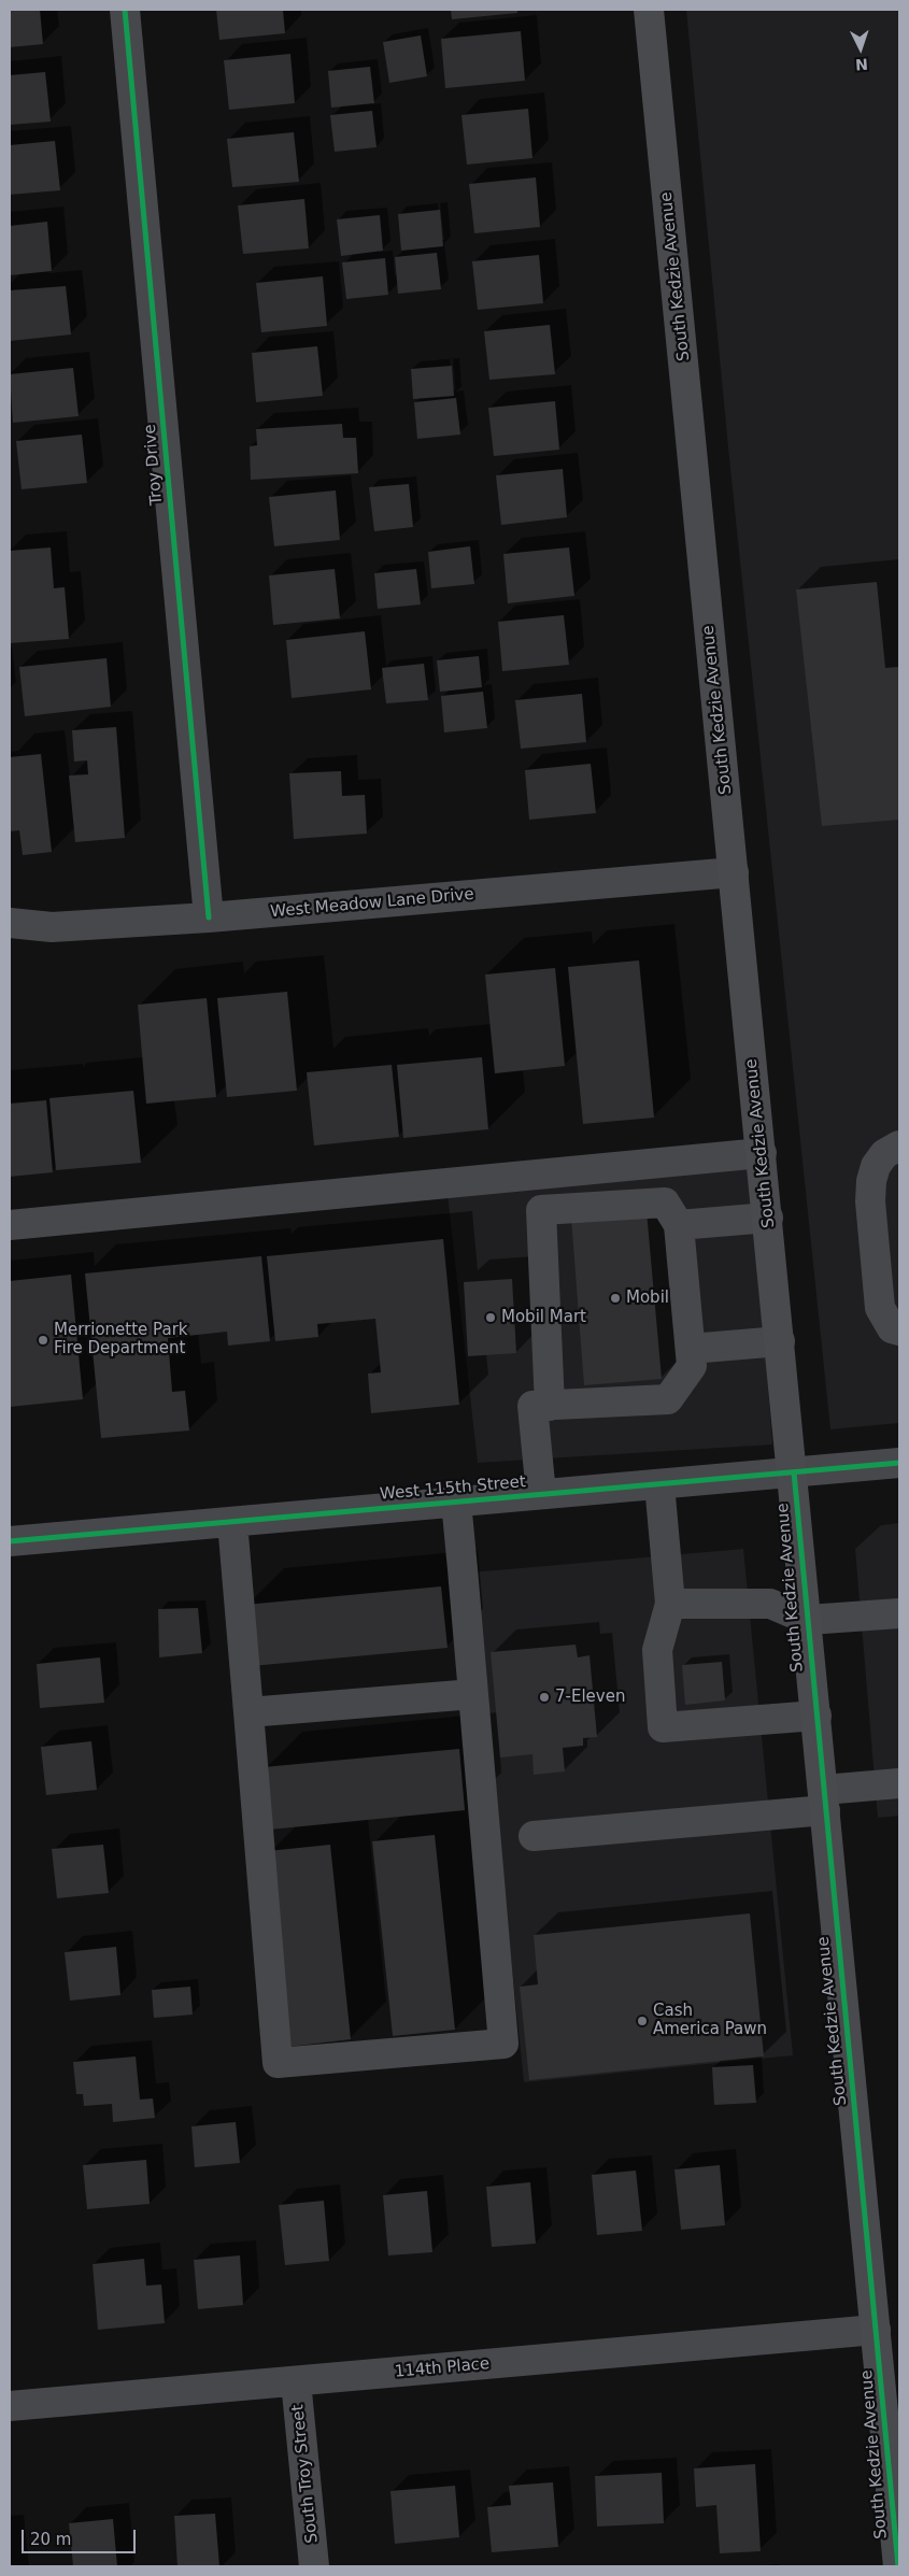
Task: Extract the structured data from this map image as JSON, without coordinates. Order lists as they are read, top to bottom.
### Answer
{
  "streets": {
    "main road": ["South Kedzie Avenue"],
    "street": [
      "Troy Drive",
      "West Meadow Lane Drive",
      "West 115th Street",
      "114th Place",
      "South Troy Street"
    ]
  },
  "crossings": [
    ["South Kedzie Avenue", "West Meadow Lane Drive"],
    ["South Kedzie Avenue", "West 115th Street"],
    ["South Kedzie Avenue", "114th Place"],
    ["Troy Drive", "West Meadow Lane Drive"],
    ["114th Place", "South Troy Street"]
  ],
  "places": [
    "Mobil",
    "Mobil Mart",
    "Merrionette Park Fire Department",
    "7-Eleven",
    "Cash America Pawn"
  ],
  "scale_bar": "20 m",
  "north": "bottom"
}
